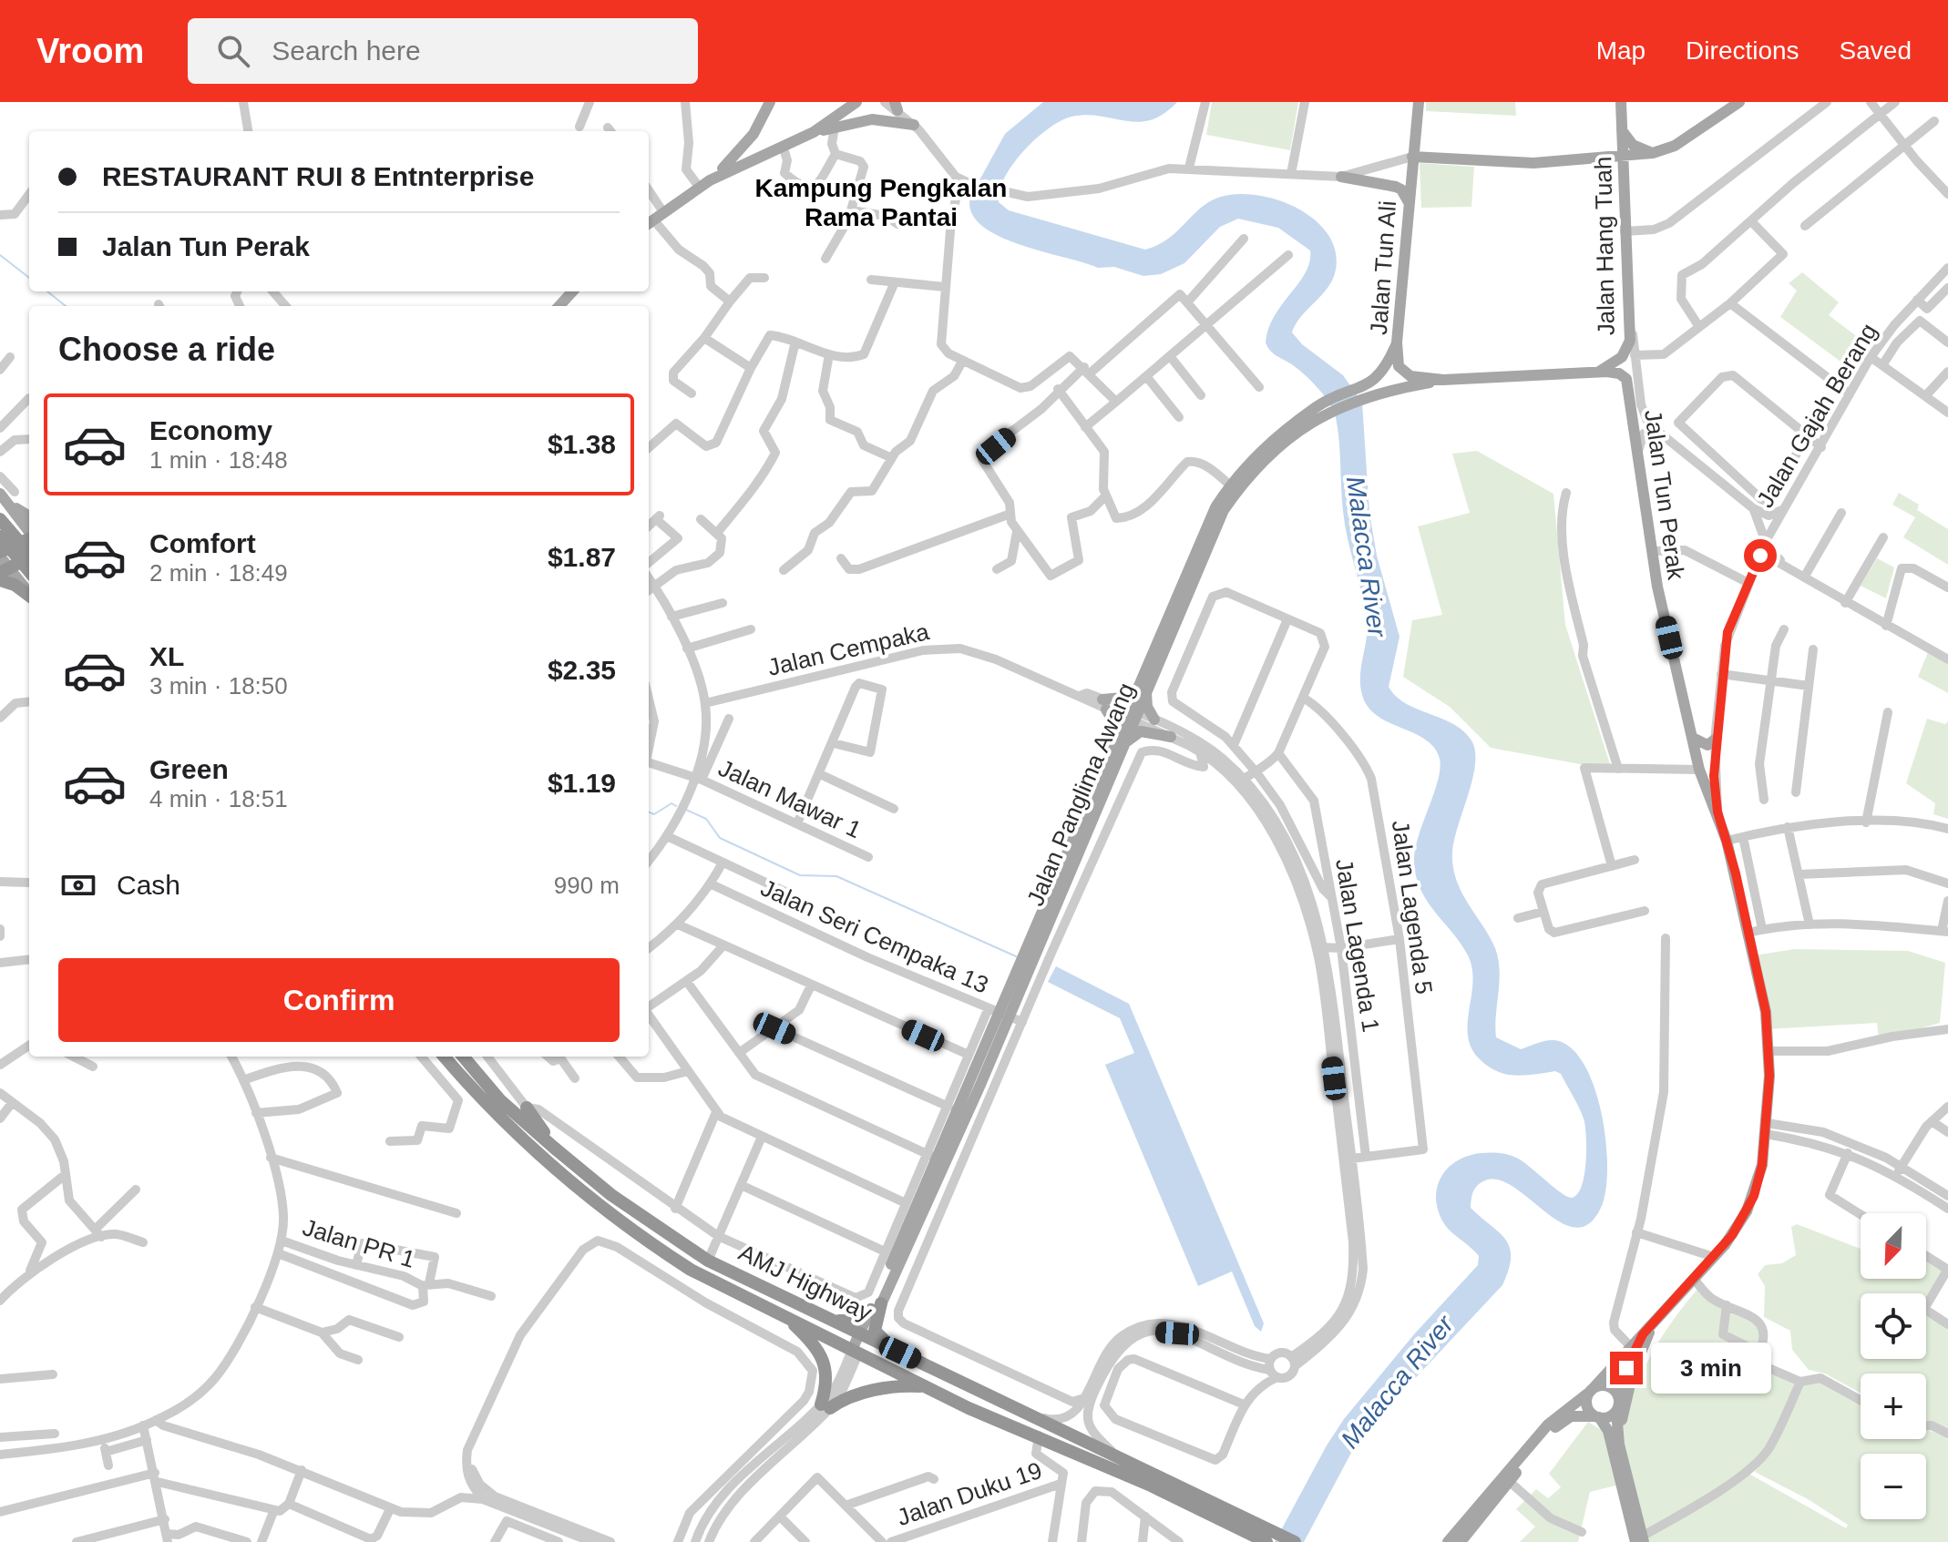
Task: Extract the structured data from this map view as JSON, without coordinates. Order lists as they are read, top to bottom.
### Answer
{
  "streets": {
    "highway": ["AMJ Highway"],
    "main road": [
      "Jalan Hang Tuah",
      "Jalan Tun Ali",
      "Jalan Tun Perak",
      "Jalan Panglima Awang"
    ],
    "street": [
      "Jalan Gajah Berang",
      "Jalan Cempaka",
      "Jalan Mawar 1",
      "Jalan Lagenda 5",
      "Jalan Seri Cempaka 13",
      "Jalan Lagenda 1",
      "Jalan PR 1",
      "Jalan Duku 19"
    ]
  },
  "crossings": [
    ["Jalan Hang Tuah", "Jalan Tun Ali"],
    ["Jalan Hang Tuah", "Jalan Tun Perak"],
    ["Jalan Tun Ali", "Jalan Tun Perak"],
    ["Jalan Tun Ali", "Jalan Panglima Awang"],
    ["Jalan Gajah Berang", "Jalan Tun Perak"],
    ["Jalan Cempaka", "Jalan Panglima Awang"],
    ["Jalan Panglima Awang", "Jalan Seri Cempaka 13"],
    ["Jalan Panglima Awang", "AMJ Highway"],
    ["Jalan Lagenda 5", "Jalan Lagenda 1"]
  ],
  "districts": ["Kampung Pengkalan Rama Pantai"],
  "water": ["Malacca River"],
  "north": "bottom left",
  "page": {
    "header": "Vroom",
    "search": "Search here",
    "nav": ["Map", "Directions", "Saved"],
    "banner": ["RESTAURANT RUI 8 Entnterprise", "Jalan Tun Perak"],
    "heading": "Choose a ride",
    "list": [
      {
        "name": "Economy",
        "note": "1 min · 18:48",
        "value": "$1.38"
      },
      {
        "name": "Comfort",
        "note": "2 min · 18:49",
        "value": "$1.87"
      },
      {
        "name": "XL",
        "note": "3 min · 18:50",
        "value": "$2.35"
      },
      {
        "name": "Green",
        "note": "4 min · 18:51",
        "value": "$1.19"
      }
    ],
    "pay": ["Cash", "990 m"],
    "buttons": "Confirm",
    "map_buttons": ["+", "−"],
    "bubble": "3 min"
  }
}
